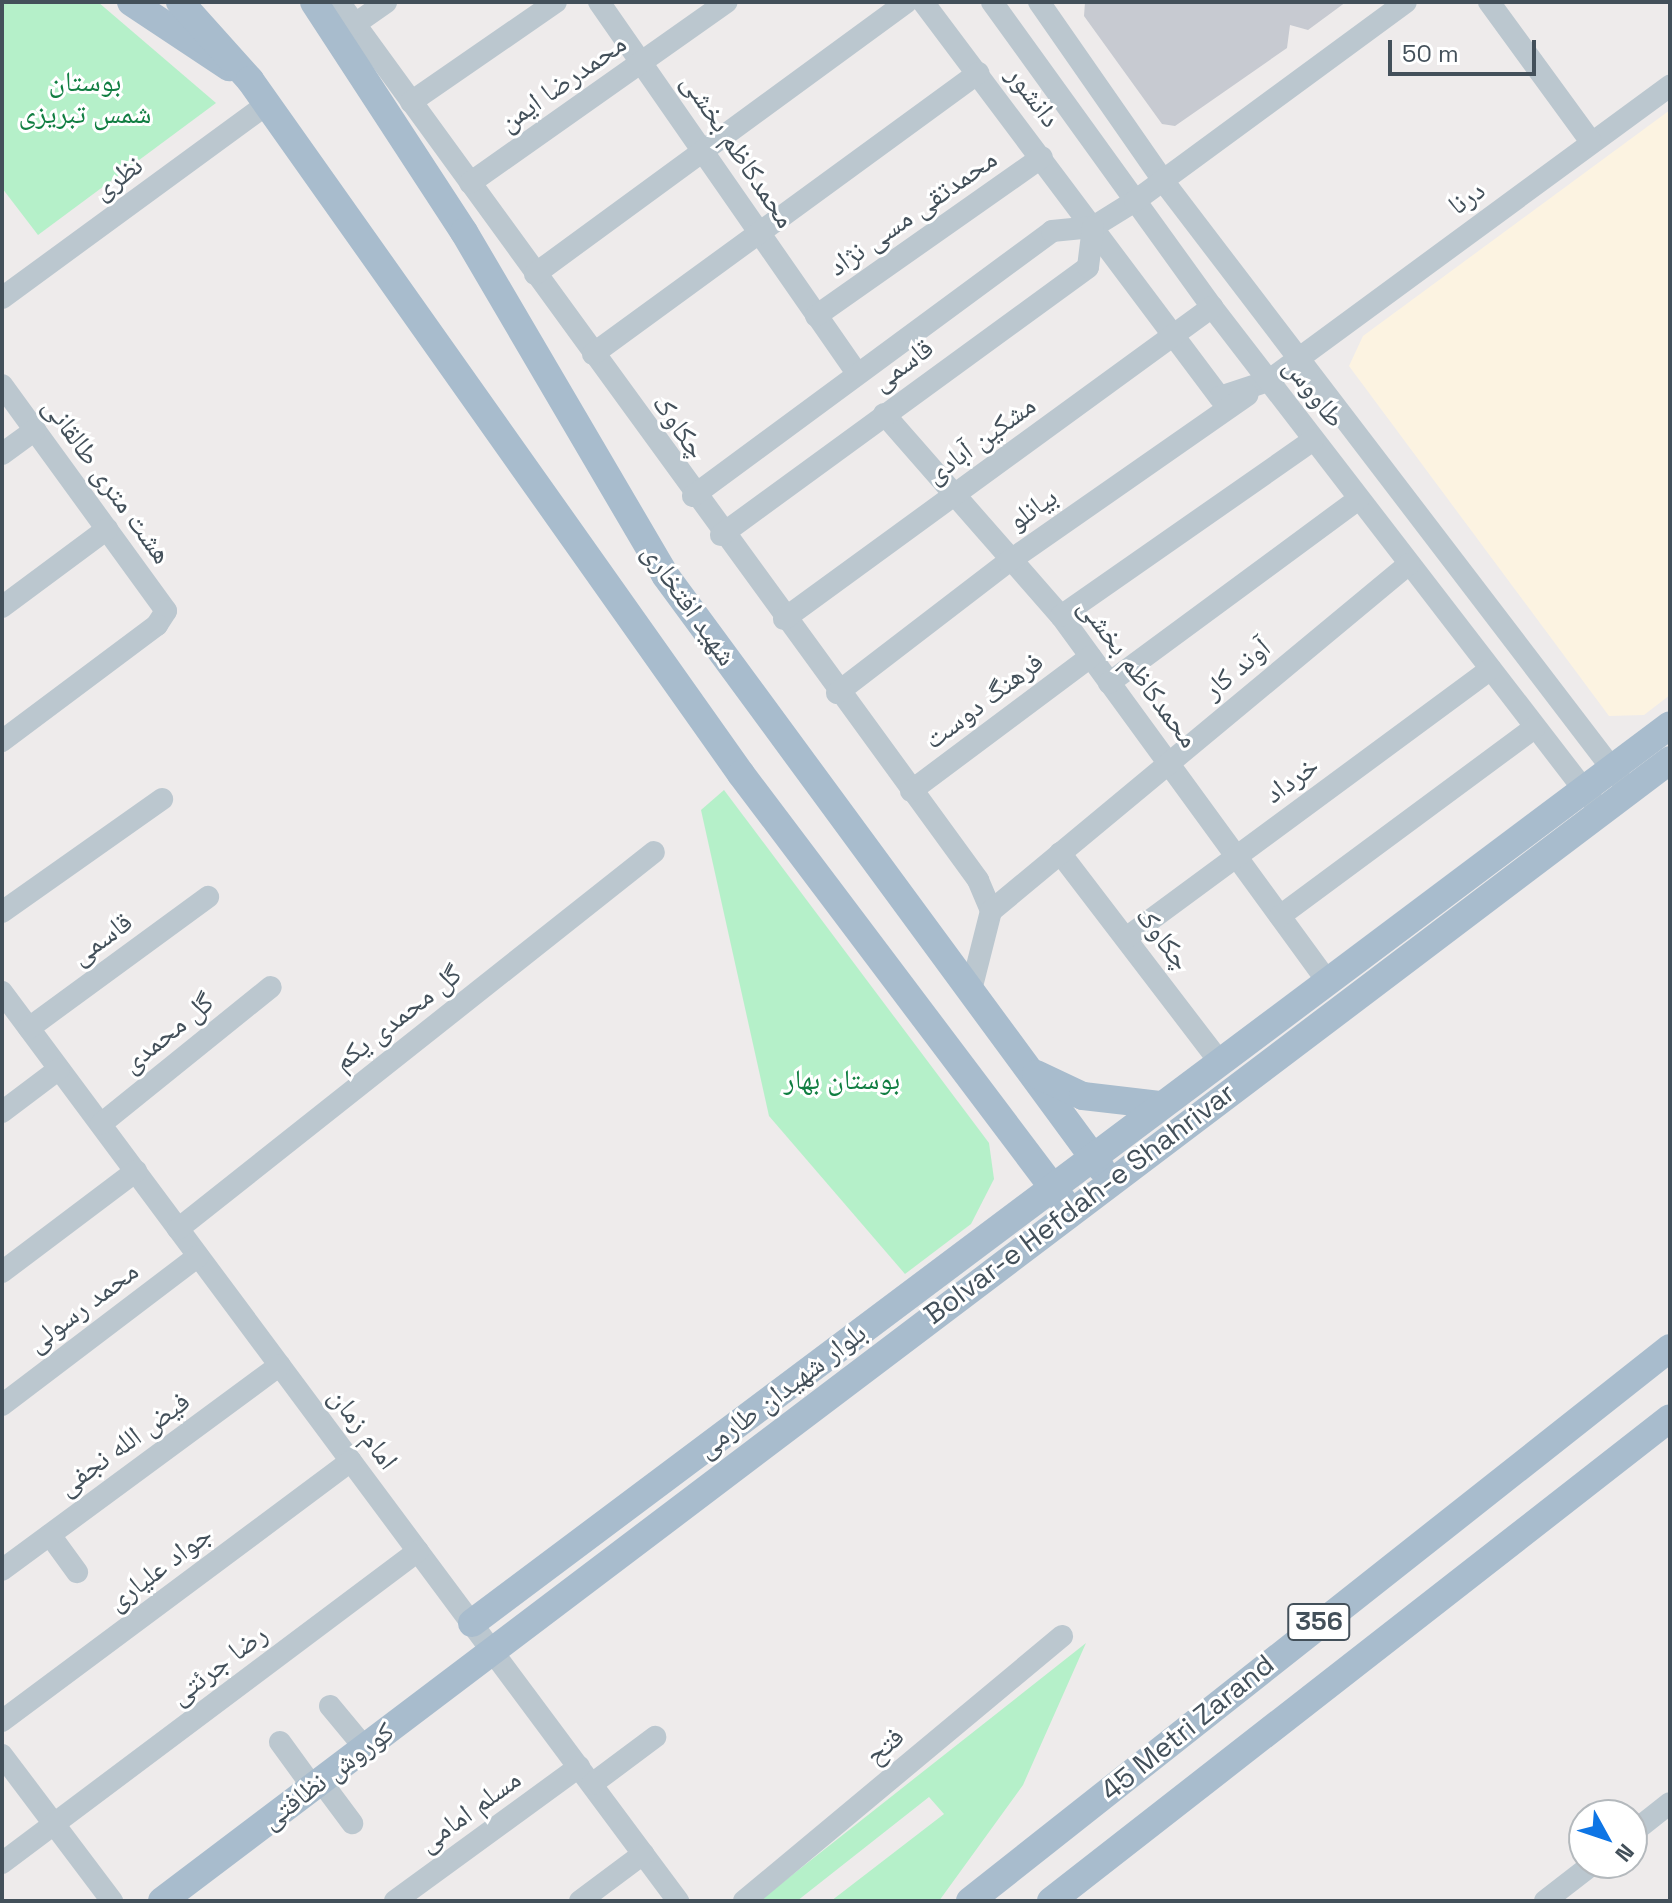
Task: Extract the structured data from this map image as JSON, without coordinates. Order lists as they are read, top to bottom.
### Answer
{
  "streets": {
    "main road": [
      "شهید افتخاری",
      "Bolvar-e Hefdah-e Shahrivar",
      "بلوار شهیدان طارمی",
      "356",
      "45 Metri Zarand",
      "کوروش نظافتی"
    ],
    "street": [
      "محمدرضا ایمن",
      "دانشور",
      "محمدکاظم بخشی",
      "نظری",
      "درنا",
      "محمدتقی مسی نژاد",
      "قاسمی",
      "طاووس",
      "چکاوک",
      "مشکین آبادی",
      "هشت متری طالقانی",
      "بیانلو",
      "آوند کار",
      "فرهنگ دوست",
      "خرداد",
      "گل محمدی یکم",
      "گل محمدی",
      "محمد رسولی",
      "امام زمان",
      "فیض الله نجفی",
      "جواد علیاری",
      "رضا جرئتی",
      "فتح",
      "مسلم امامی"
    ]
  },
  "crossings": [
    ["محمدرضا ایمن", "محمدکاظم بخشی"],
    ["محمدرضا ایمن", "چکاوک"],
    ["دانشور", "درنا"],
    ["دانشور", "محمدتقی مسی نژاد"],
    ["دانشور", "قاسمی"],
    ["دانشور", "طاووس"],
    ["دانشور", "مشکین آبادی"],
    ["دانشور", "بیانلو"],
    ["محمدکاظم بخشی", "محمدتقی مسی نژاد"],
    ["محمدکاظم بخشی", "قاسمی"],
    ["محمدکاظم بخشی", "مشکین آبادی"],
    ["محمدکاظم بخشی", "بیانلو"],
    ["محمدکاظم بخشی", "آوند کار"],
    ["محمدکاظم بخشی", "فرهنگ دوست"],
    ["محمدکاظم بخشی", "خرداد"],
    ["محمدکاظم بخشی", "Bolvar-e Hefdah-e Shahrivar"],
    ["نظری", "شهید افتخاری"],
    ["درنا", "طاووس"],
    ["درنا", "بیانلو"],
    ["قاسمی", "طاووس"],
    ["قاسمی", "چکاوک"],
    ["قاسمی", "امام زمان"],
    ["طاووس", "مشکین آبادی"],
    ["طاووس", "بیانلو"],
    ["طاووس", "آوند کار"],
    ["طاووس", "خرداد"],
    ["طاووس", "Bolvar-e Hefdah-e Shahrivar"],
    ["چکاوک", "مشکین آبادی"],
    ["چکاوک", "بیانلو"],
    ["چکاوک", "آوند کار"],
    ["چکاوک", "فرهنگ دوست"],
    ["چکاوک", "خرداد"],
    ["چکاوک", "Bolvar-e Hefdah-e Shahrivar"],
    ["شهید افتخاری", "Bolvar-e Hefdah-e Shahrivar"],
    ["شهید افتخاری", "بلوار شهیدان طارمی"],
    ["گل محمدی یکم", "امام زمان"],
    ["گل محمدی", "امام زمان"],
    ["Bolvar-e Hefdah-e Shahrivar", "بلوار شهیدان طارمی"],
    ["Bolvar-e Hefdah-e Shahrivar", "امام زمان"],
    ["Bolvar-e Hefdah-e Shahrivar", "کوروش نظافتی"],
    ["محمد رسولی", "امام زمان"],
    ["بلوار شهیدان طارمی", "امام زمان"],
    ["امام زمان", "فیض الله نجفی"],
    ["امام زمان", "جواد علیاری"],
    ["امام زمان", "رضا جرئتی"],
    ["امام زمان", "کوروش نظافتی"],
    ["امام زمان", "مسلم امامی"]
  ],
  "parks": ["بوستان شمس تبریزی", "بوستان بهار"],
  "scale_bar": "50 m",
  "north": "bottom right"
}
